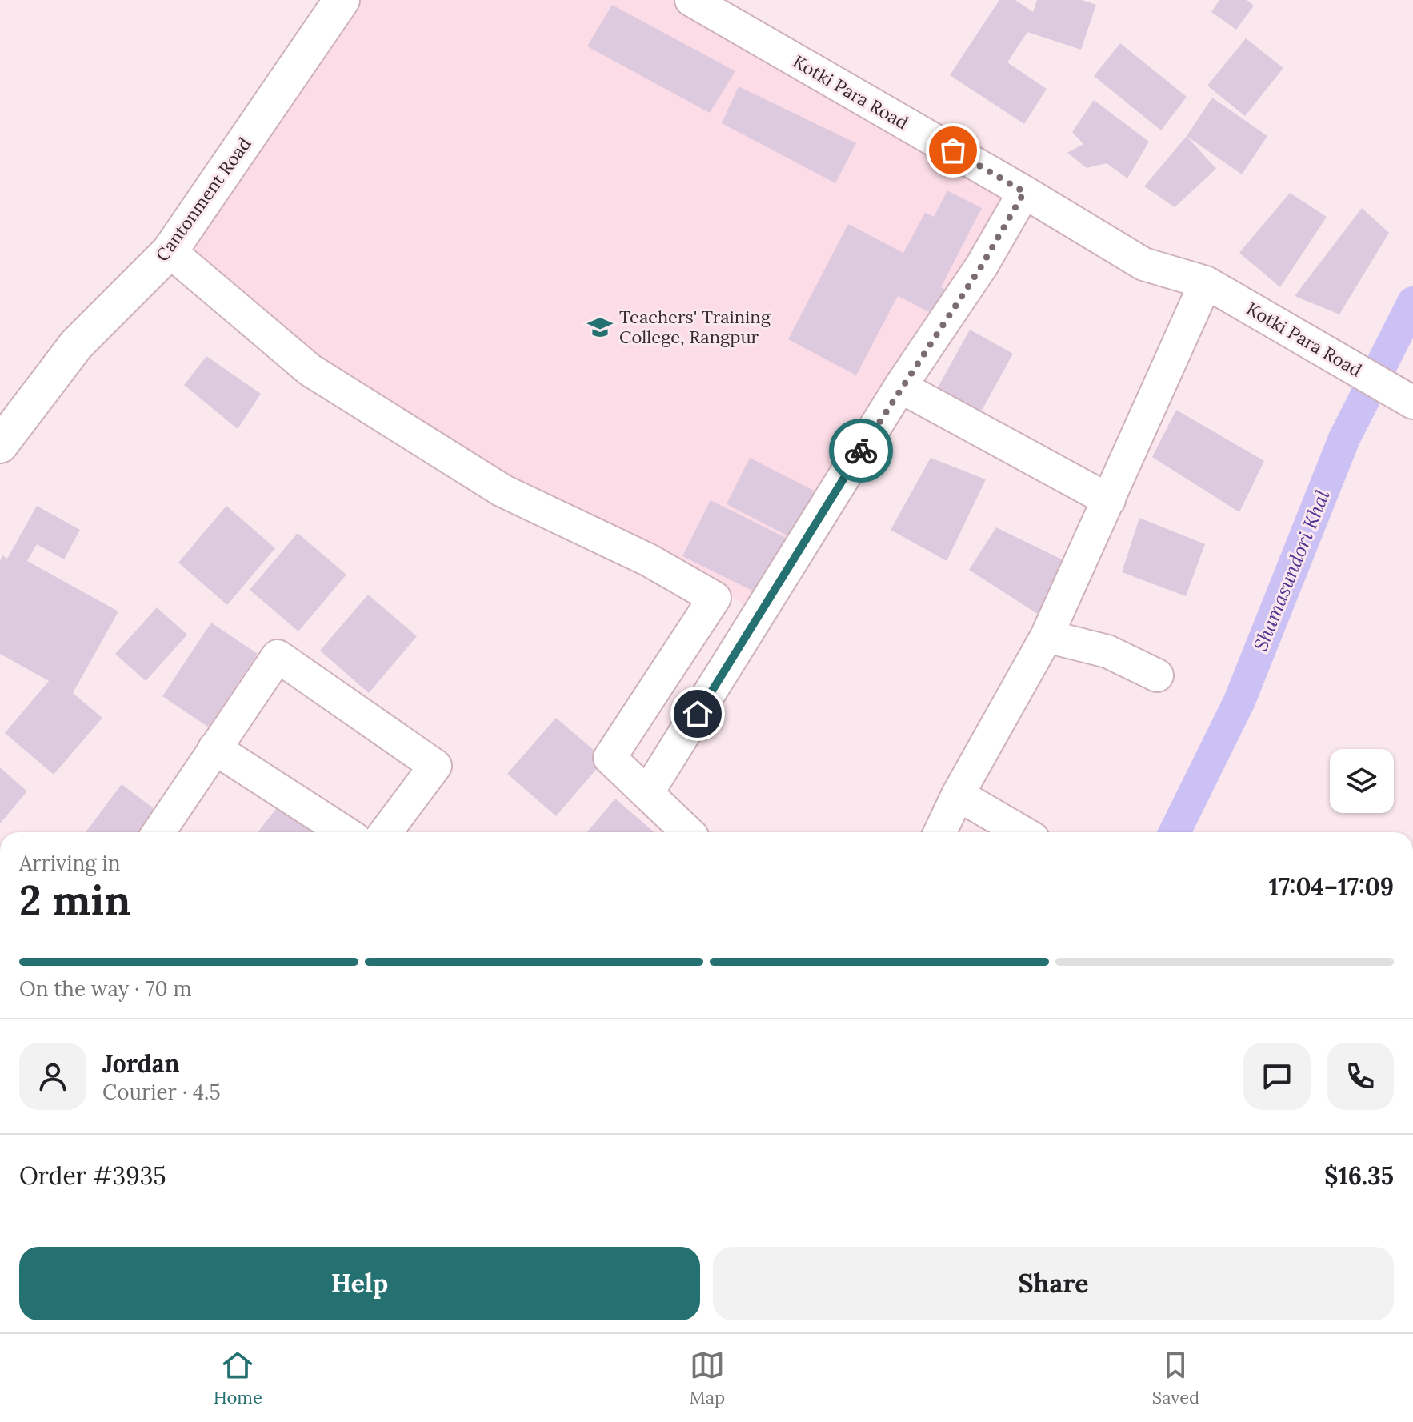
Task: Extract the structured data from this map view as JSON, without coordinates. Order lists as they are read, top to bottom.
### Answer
{
  "streets": {
    "main road": ["Cantonment Road"],
    "street": ["Kotki Para Road"]
  },
  "water": ["Shamasundori Khal"],
  "places": {
    "school or university": ["Teachers' Training College, Rangpur"]
  },
  "page": {
    "heading": ["2 min", "Arriving in", "17:04–17:09"],
    "panel": [
      "Jordan",
      "Courier · 4.5",
      "Order #3935",
      "$16.35"
    ],
    "bar": "On the way · 70 m",
    "buttons": ["Help", "Share"],
    "tabs": ["Home", "Map", "Saved"]
  }
}
